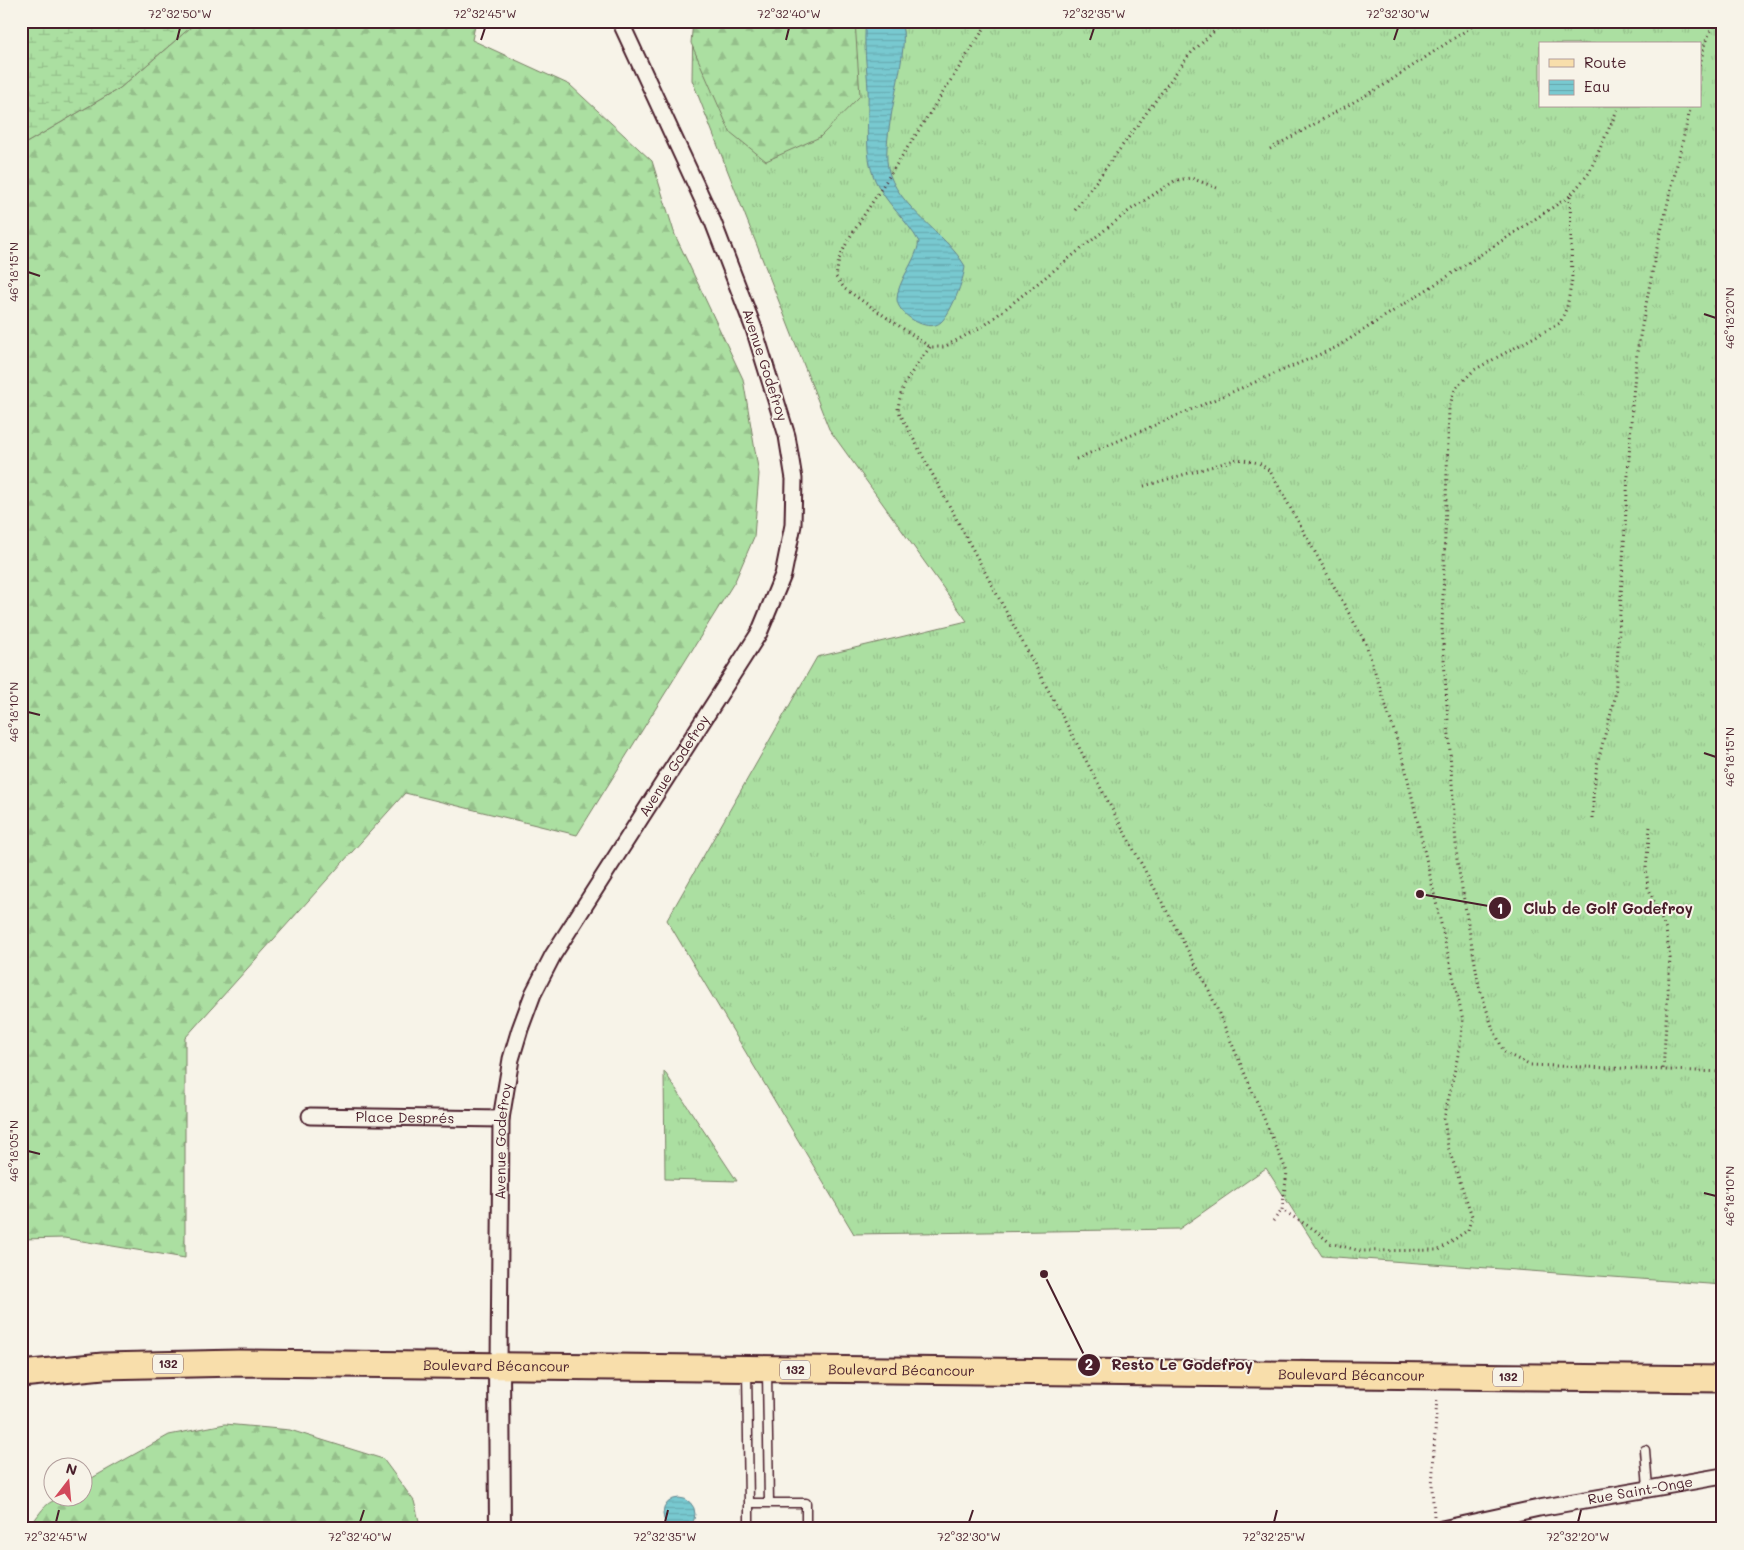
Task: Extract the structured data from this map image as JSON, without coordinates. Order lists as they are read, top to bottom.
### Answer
{
  "streets": {
    "main road": ["132", "Boulevard Bécancour"],
    "street": ["Avenue Godefroy", "Place Després", "Rue Saint-Onge"]
  },
  "crossings": [
    ["Avenue Godefroy", "Place Després"],
    ["Avenue Godefroy", "Boulevard Bécancour"]
  ],
  "places": ["Club de Golf Godefroy", "Resto Le Godefroy"],
  "legend": ["Route", "Eau"],
  "north": "top",
  "coordinates": [
    "72°32'50\"W",
    "72°32'45\"W",
    "72°32'40\"W",
    "72°32'35\"W",
    "72°32'30\"W",
    "46°18'15\"N",
    "46°18'20\"N",
    "46°18'10\"N",
    "46°18'05\"N",
    "72°32'25\"W",
    "72°32'20\"W"
  ]
}
